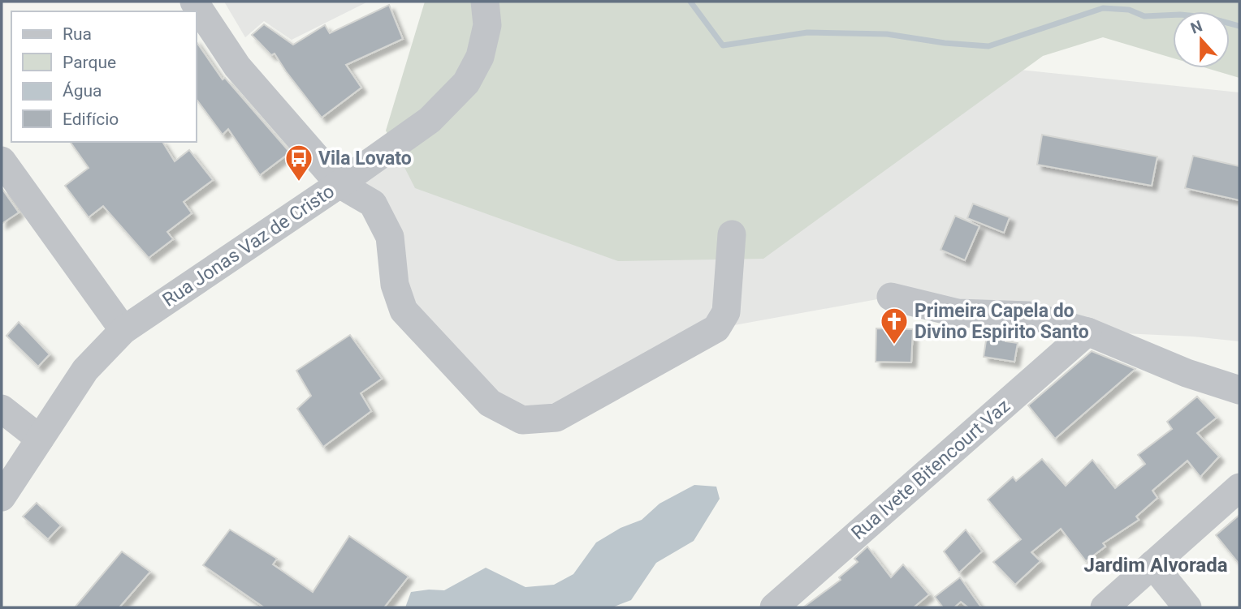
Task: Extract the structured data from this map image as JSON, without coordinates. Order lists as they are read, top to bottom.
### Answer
{
  "streets": {
    "street": ["Rua Jonas Vaz de Cristo", "Rua Ivete Bitencourt Vaz"]
  },
  "districts": ["Jardim Alvorada"],
  "places": {
    "bus stop": ["Vila Lovato"],
    "church": ["Primeira Capela do Divino Espirito Santo"]
  },
  "legend": [
    "Rua",
    "Parque",
    "Água",
    "Edifício"
  ],
  "north": "top"
}
